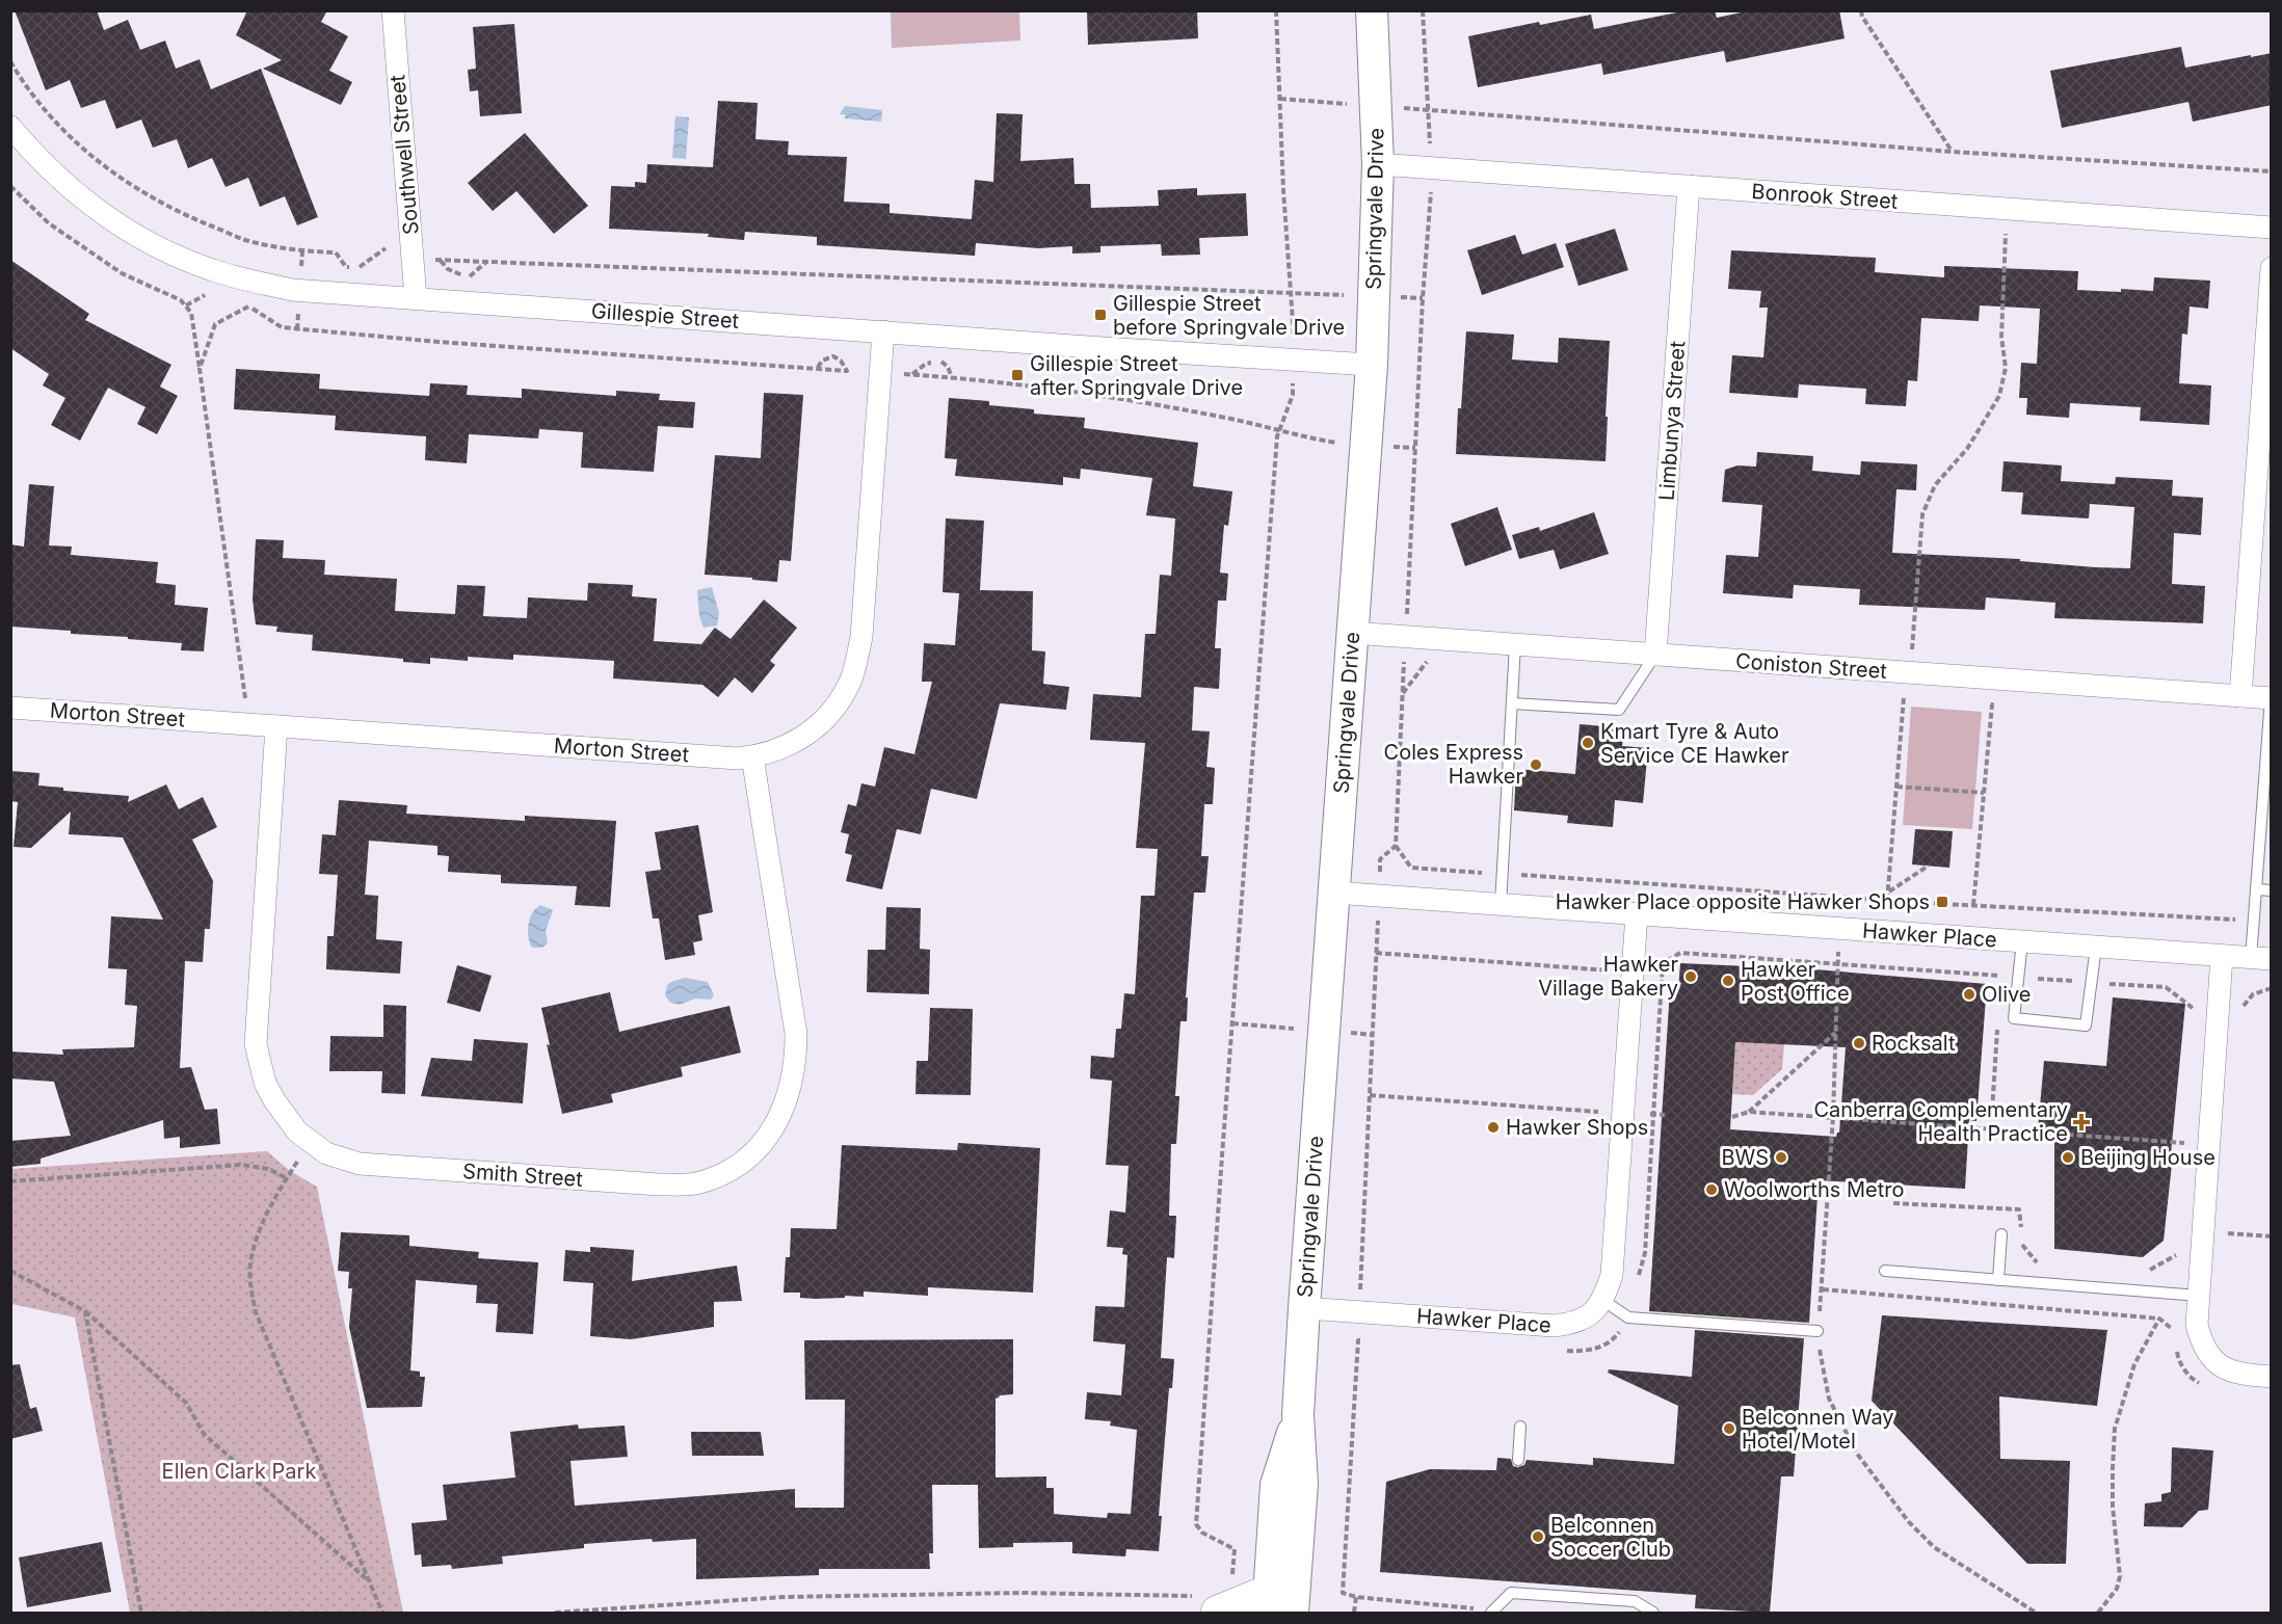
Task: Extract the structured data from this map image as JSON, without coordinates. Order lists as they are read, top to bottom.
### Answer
{
  "streets": {
    "main road": ["Springvale Drive"],
    "street": [
      "Southwell Street",
      "Bonrook Street",
      "Gillespie Street",
      "Limbunya Street",
      "Coniston Street",
      "Morton Street",
      "Hawker Place",
      "Smith Street"
    ]
  },
  "crossings": [
    ["Southwell Street", "Gillespie Street"],
    ["Bonrook Street", "Springvale Drive"],
    ["Bonrook Street", "Limbunya Street"],
    ["Springvale Drive", "Gillespie Street"],
    ["Springvale Drive", "Coniston Street"],
    ["Springvale Drive", "Hawker Place"],
    ["Gillespie Street", "Morton Street"],
    ["Limbunya Street", "Coniston Street"],
    ["Morton Street", "Smith Street"]
  ],
  "parks": ["Ellen Clark Park"],
  "places": {
    "transit": ["Gillespie Street before Springvale Drive", "Gillespie Street after Springvale Drive", "Hawker Place opposite Hawker Shops"],
    "other": [
      "Kmart Tyre & Auto Service CE Hawker",
      "Coles Express Hawker",
      "Hawker Village Bakery",
      "Hawker Post Office",
      "Olive",
      "Rocksalt",
      "Hawker Shops",
      "BWS",
      "Beijing House",
      "Woolworths Metro",
      "Belconnen Way Hotel/Motel",
      "Belconnen Soccer Club"
    ],
    "health": ["Canberra Complementary Health Practice"]
  }
}
